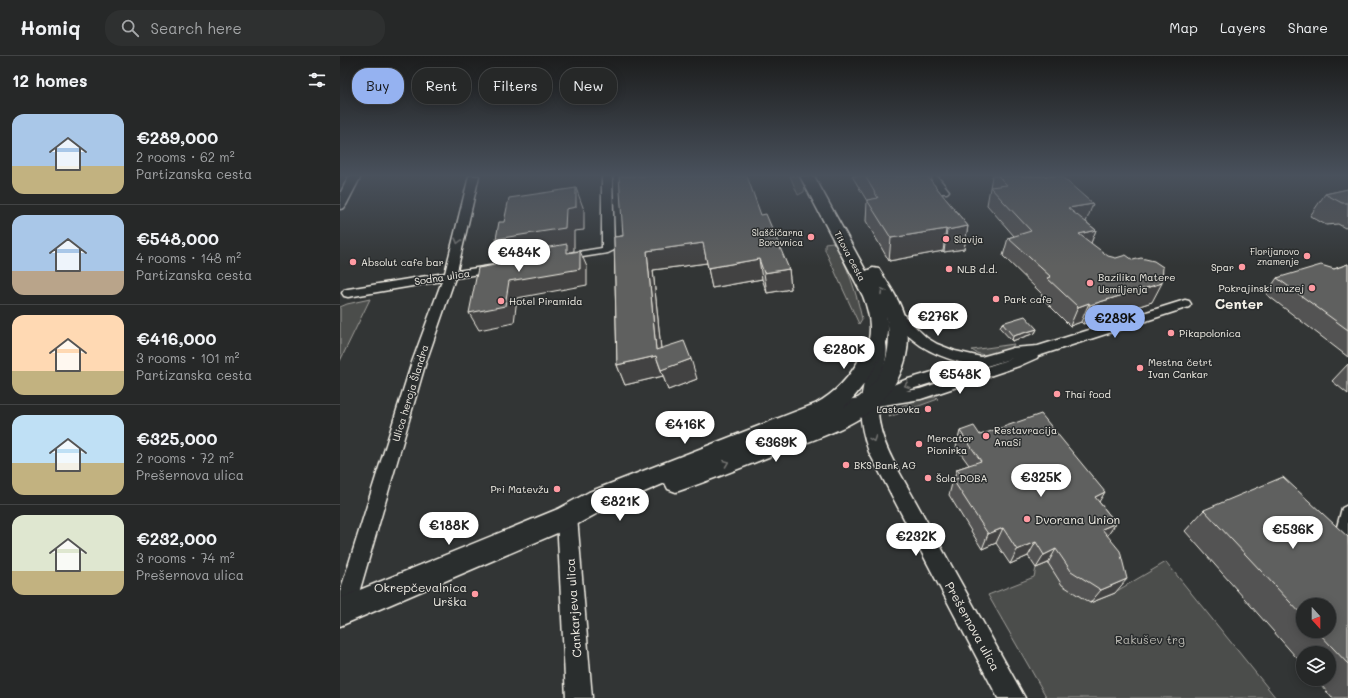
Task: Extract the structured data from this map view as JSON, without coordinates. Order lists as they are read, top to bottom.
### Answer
{
  "streets": {
    "main road": ["Titova cesta"],
    "street": [
      "Sodna ulica",
      "Ulica heroja Šlandra",
      "Cankarjeva ulica",
      "Prešernova ulica"
    ]
  },
  "crossings": [
    ["Titova cesta", "Cankarjeva ulica"],
    ["Titova cesta", "Prešernova ulica"],
    ["Sodna ulica", "Ulica heroja Šlandra"]
  ],
  "one_way": ["Prešernova ulica"],
  "districts": ["Center"],
  "parks": ["Rakušev trg"],
  "places": [
    "Slaščičarna Borovnica",
    "Slavija",
    "Florijanovo znamenje",
    "Absolut cafe bar",
    "Spar",
    "NLB d.d.",
    "Bazilika Matere Usmiljenja",
    "Pokrajinski muzej",
    "Park cafe",
    "Hotel Piramida",
    "Pikapolonica",
    "Mestna četrt Ivan Cankar",
    "Thai food",
    "Lastovka",
    "Restavracija AnaSi",
    "Mercator Pionirka",
    "BKS Bank AG",
    "Šola DOBA",
    "Pri Matevžu",
    "Dvorana Union",
    "Okrepčevalnica Urška"
  ],
  "north": "bottom",
  "page": {
    "header": "Homiq",
    "search": "Search here",
    "nav": ["Map", "Layers", "Share"],
    "heading": "12 homes",
    "chip": [
      "Buy",
      "Rent",
      "Filters",
      "New"
    ],
    "list": [
      {
        "name": "€289,000",
        "note": "2 rooms · 62 m² · Partizanska cesta"
      },
      {
        "name": "€548,000",
        "note": "4 rooms · 148 m² · Partizanska cesta"
      },
      {
        "name": "€416,000",
        "note": "3 rooms · 101 m² · Partizanska cesta"
      },
      {
        "name": "€325,000",
        "note": "2 rooms · 72 m² · Prešernova ulica"
      },
      {
        "name": "€232,000",
        "note": "3 rooms · 74 m² · Prešernova ulica"
      }
    ],
    "price": [
      "€484K",
      "€276K",
      "€289K",
      "€280K",
      "€548K",
      "€416K",
      "€369K",
      "€325K",
      "€821K",
      "€188K",
      "€536K",
      "€232K"
    ]
  }
}
